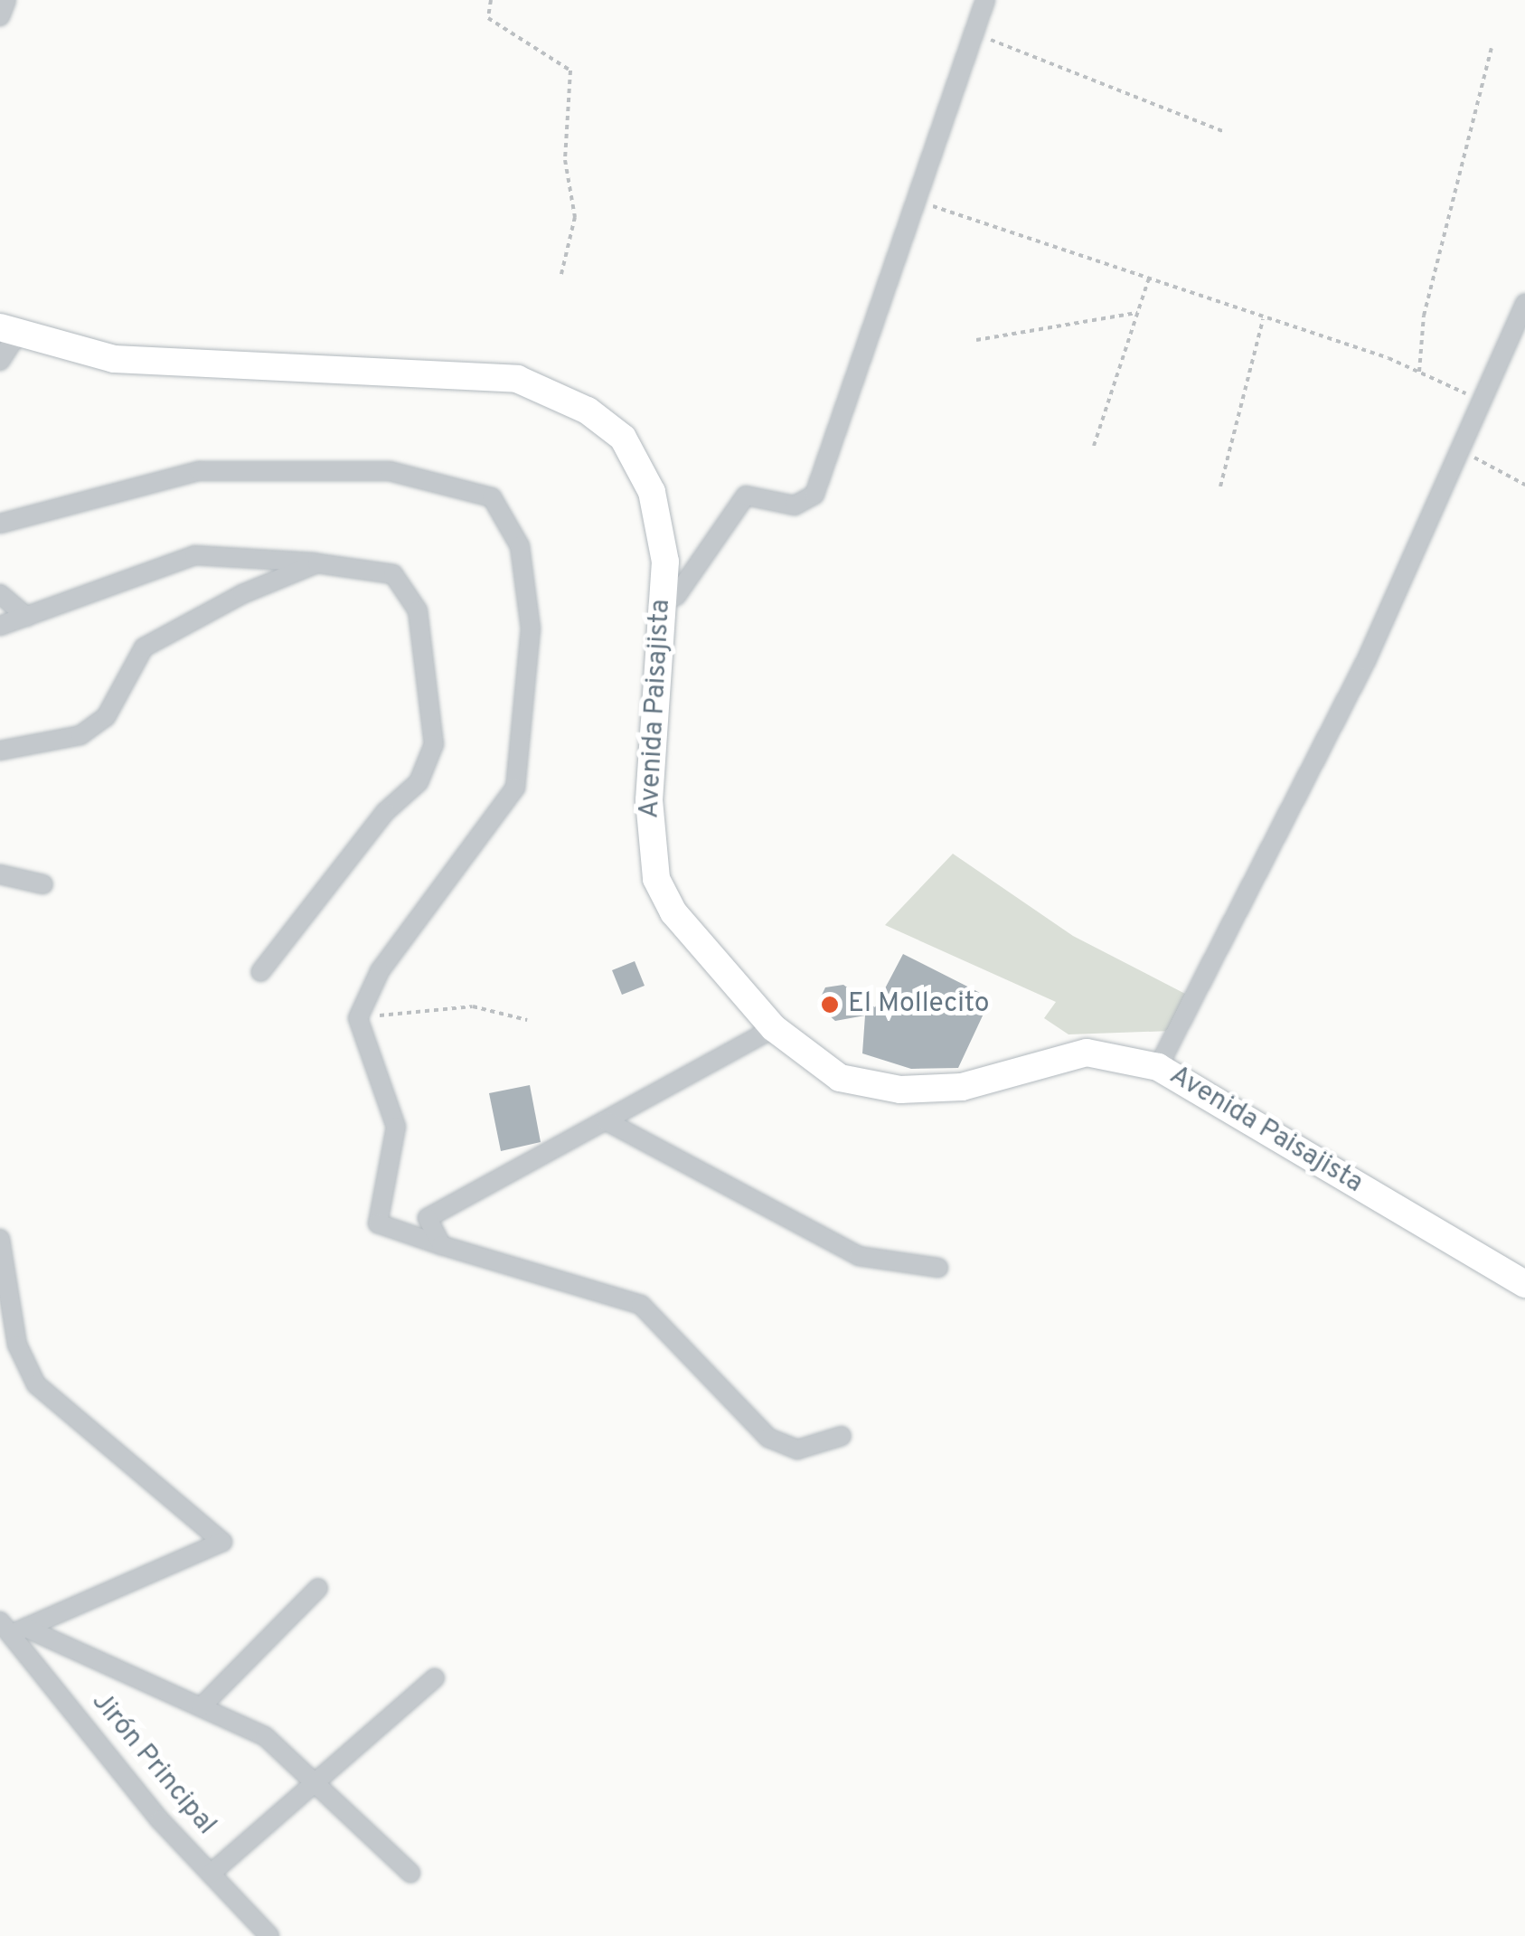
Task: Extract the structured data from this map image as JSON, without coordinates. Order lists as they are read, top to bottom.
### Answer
{
  "streets": {
    "main road": ["Avenida Paisajista"],
    "street": ["Jirón Principal"]
  },
  "places": ["El Mollecito"]
}
